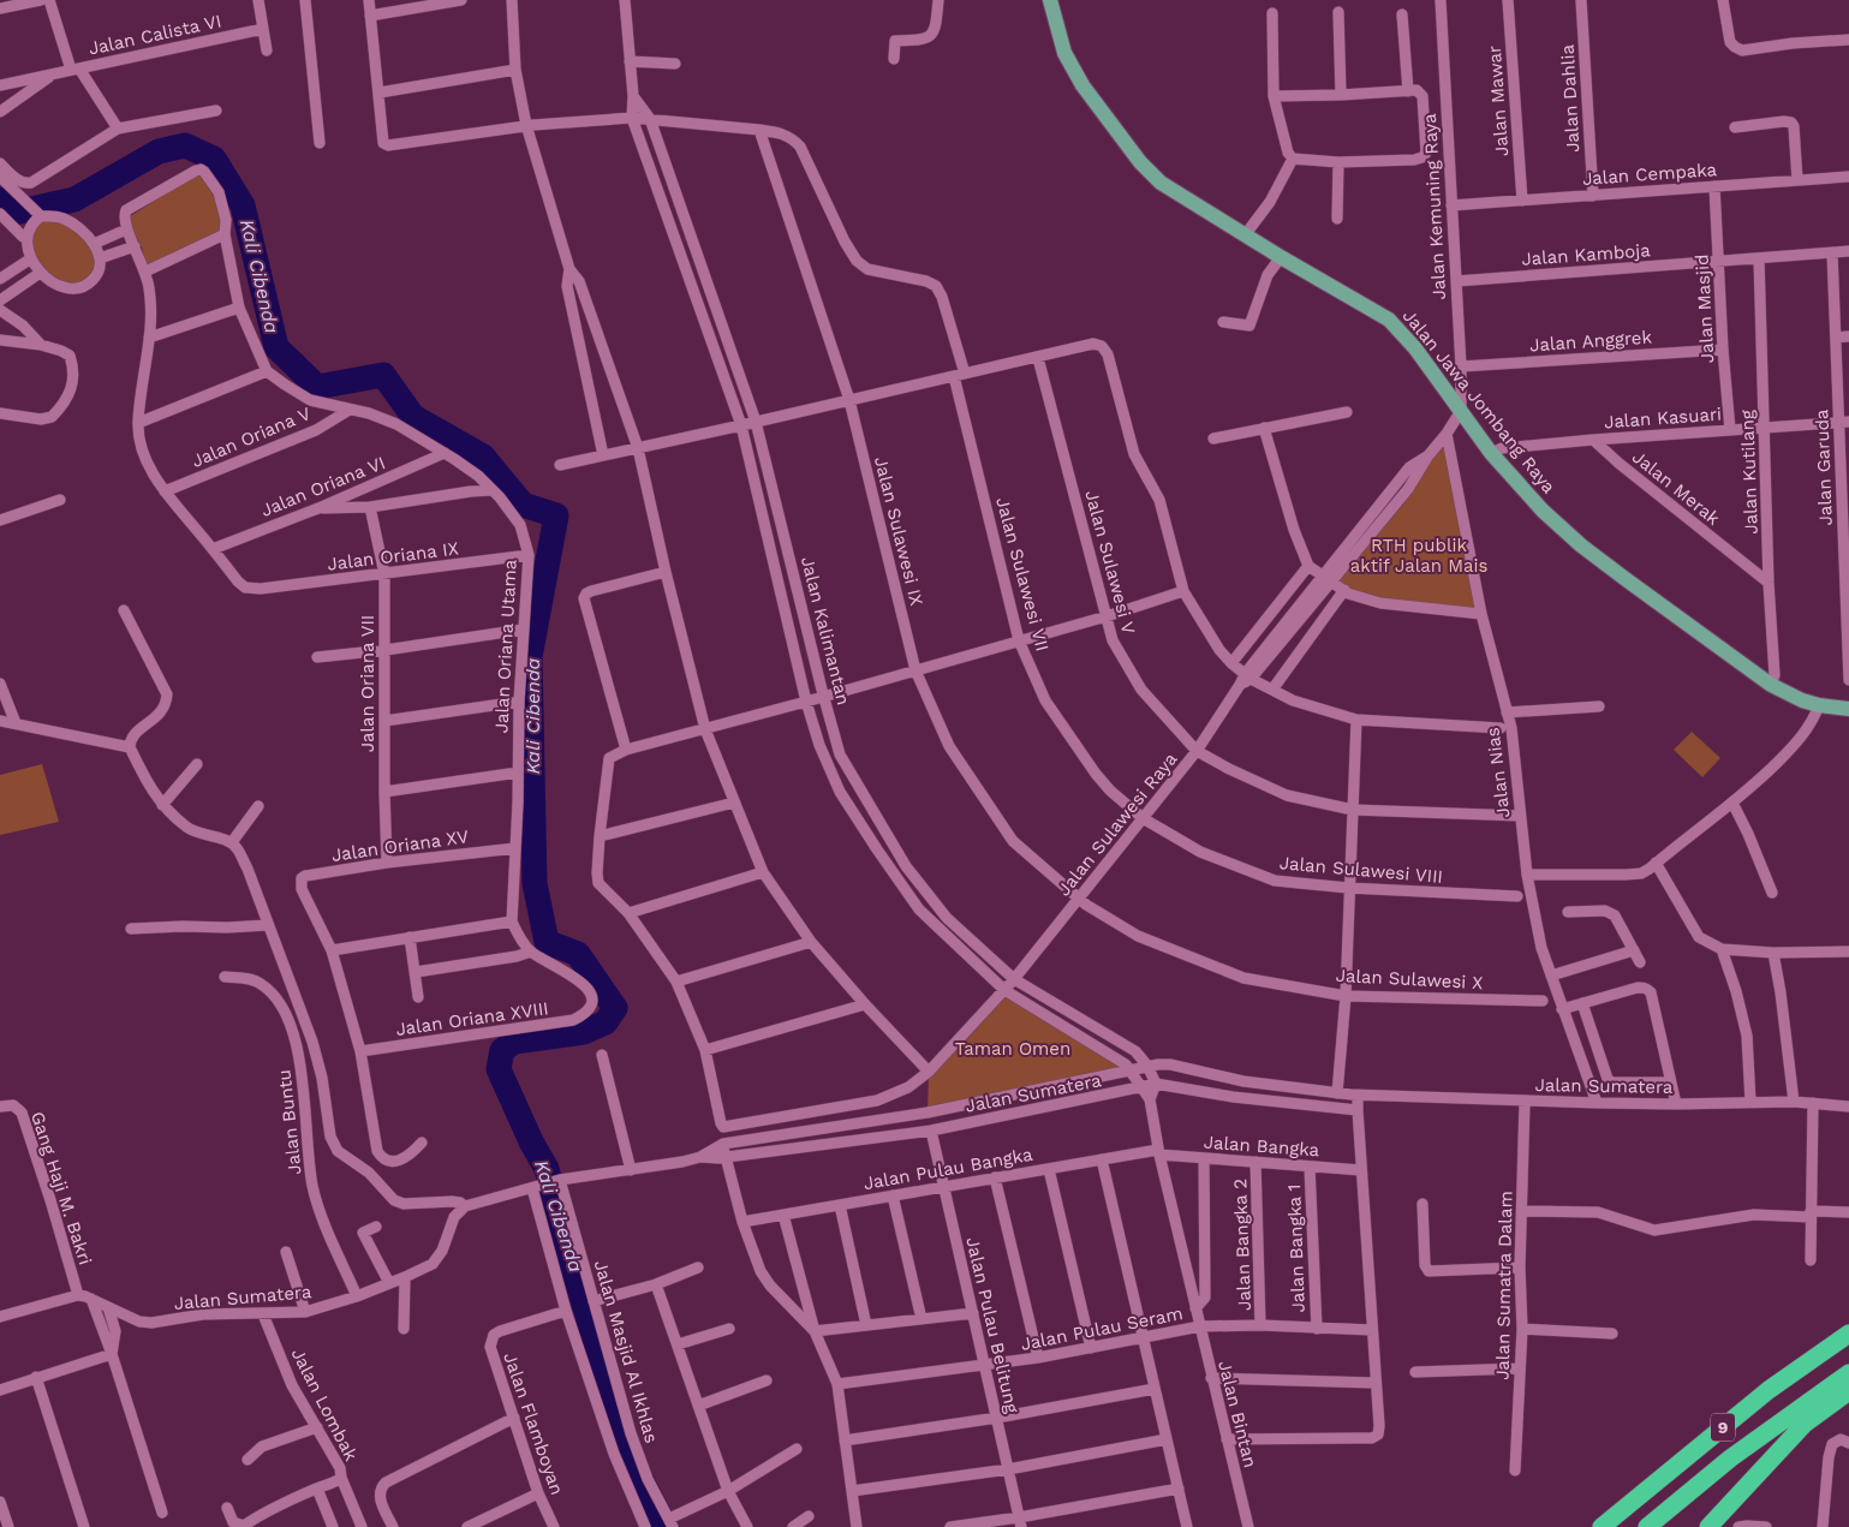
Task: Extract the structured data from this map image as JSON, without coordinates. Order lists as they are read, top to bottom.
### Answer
{
  "streets": {
    "highway": ["9"],
    "main road": ["Jalan Jawa Jombang Raya"],
    "street": [
      "Jalan Calista VI",
      "Jalan Dahlia",
      "Jalan Mawar",
      "Jalan Cempaka",
      "Jalan Kemuning Raya",
      "Jalan Kamboja",
      "Jalan Masjid",
      "Jalan Anggrek",
      "Jalan Kasuari",
      "Jalan Oriana V",
      "Jalan Garuda",
      "Jalan Kutilang",
      "Jalan Oriana VI",
      "Jalan Merak",
      "Jalan Sulawesi IX",
      "Jalan Oriana IX",
      "Jalan Sulawesi V",
      "Jalan Sulawesi VII",
      "Jalan Kalimantan",
      "Jalan Oriana Utama",
      "Jalan Oriana VII",
      "Jalan Nias",
      "Jalan Sulawesi Raya",
      "Jalan Oriana XV",
      "Jalan Sulawesi VIII",
      "Jalan Sulawesi X",
      "Jalan Oriana XVIII",
      "Jalan Sumatera",
      "Jalan Buntu",
      "Jalan Bangka",
      "Jalan Pulau Bangka",
      "Gang Haji M. Bakri",
      "Jalan Bangka 2",
      "Jalan Bangka 1",
      "Jalan Sumatra Dalam",
      "Jalan Pulau Belitung",
      "Jalan Pulau Seram",
      "Jalan Masjid Al Ikhlas",
      "Jalan Lombak",
      "Jalan Bintan",
      "Jalan Flamboyan"
    ]
  },
  "crossings": [
    ["Jalan Dahlia", "Jalan Cempaka"],
    ["Jalan Mawar", "Jalan Cempaka"],
    ["Jalan Cempaka", "Jalan Kemuning Raya"],
    ["Jalan Cempaka", "Jalan Masjid"],
    ["Jalan Kemuning Raya", "Jalan Kamboja"],
    ["Jalan Kemuning Raya", "Jalan Anggrek"],
    ["Jalan Kemuning Raya", "Jalan Jawa Jombang Raya"],
    ["Jalan Kamboja", "Jalan Masjid"],
    ["Jalan Kamboja", "Jalan Garuda"],
    ["Jalan Kamboja", "Jalan Kutilang"],
    ["Jalan Masjid", "Jalan Anggrek"],
    ["Jalan Masjid", "Jalan Kasuari"],
    ["Jalan Jawa Jombang Raya", "Jalan Kasuari"],
    ["Jalan Jawa Jombang Raya", "Jalan Kutilang"],
    ["Jalan Kasuari", "Jalan Garuda"],
    ["Jalan Kasuari", "Jalan Kutilang"],
    ["Jalan Kasuari", "Jalan Merak"],
    ["Jalan Oriana V", "Jalan Oriana Utama"],
    ["Jalan Kutilang", "Jalan Merak"],
    ["Jalan Oriana VI", "Jalan Oriana IX"],
    ["Jalan Oriana VI", "Jalan Oriana Utama"],
    ["Jalan Sulawesi IX", "Jalan Sulawesi Raya"],
    ["Jalan Sulawesi IX", "Jalan Sulawesi X"],
    ["Jalan Oriana IX", "Jalan Oriana Utama"],
    ["Jalan Oriana IX", "Jalan Oriana VII"],
    ["Jalan Sulawesi V", "Jalan Nias"],
    ["Jalan Sulawesi V", "Jalan Sulawesi Raya"],
    ["Jalan Sulawesi VII", "Jalan Sulawesi Raya"],
    ["Jalan Sulawesi VII", "Jalan Sulawesi VIII"],
    ["Jalan Kalimantan", "Jalan Sulawesi Raya"],
    ["Jalan Kalimantan", "Jalan Sumatera"],
    ["Jalan Oriana Utama", "Jalan Oriana XV"],
    ["Jalan Oriana VII", "Jalan Oriana XV"],
    ["Jalan Nias", "Jalan Sumatera"],
    ["Jalan Sulawesi Raya", "Jalan Sulawesi VIII"],
    ["Jalan Sulawesi Raya", "Jalan Sulawesi X"],
    ["Jalan Sumatera", "Jalan Buntu"],
    ["Jalan Sumatera", "Gang Haji M. Bakri"],
    ["Jalan Sumatera", "Jalan Sumatra Dalam"],
    ["Jalan Sumatera", "Jalan Pulau Belitung"],
    ["Jalan Sumatera", "Jalan Masjid Al Ikhlas"],
    ["Jalan Sumatera", "Jalan Lombak"],
    ["Jalan Sumatera", "Jalan Bintan"],
    ["Jalan Bangka", "Jalan Pulau Bangka"],
    ["Jalan Bangka", "Jalan Bangka 2"],
    ["Jalan Bangka", "Jalan Bangka 1"],
    ["Jalan Bangka", "Jalan Bintan"],
    ["Jalan Pulau Bangka", "Jalan Pulau Belitung"],
    ["Jalan Pulau Bangka", "Jalan Bintan"],
    ["Jalan Bangka 2", "Jalan Pulau Seram"],
    ["Jalan Bangka 1", "Jalan Pulau Seram"],
    ["Jalan Pulau Belitung", "Jalan Pulau Seram"],
    ["Jalan Pulau Seram", "Jalan Bintan"]
  ],
  "water": ["Kali Cibenda"],
  "parks": ["RTH publik aktif Jalan Mais", "Taman Omen"]
}
